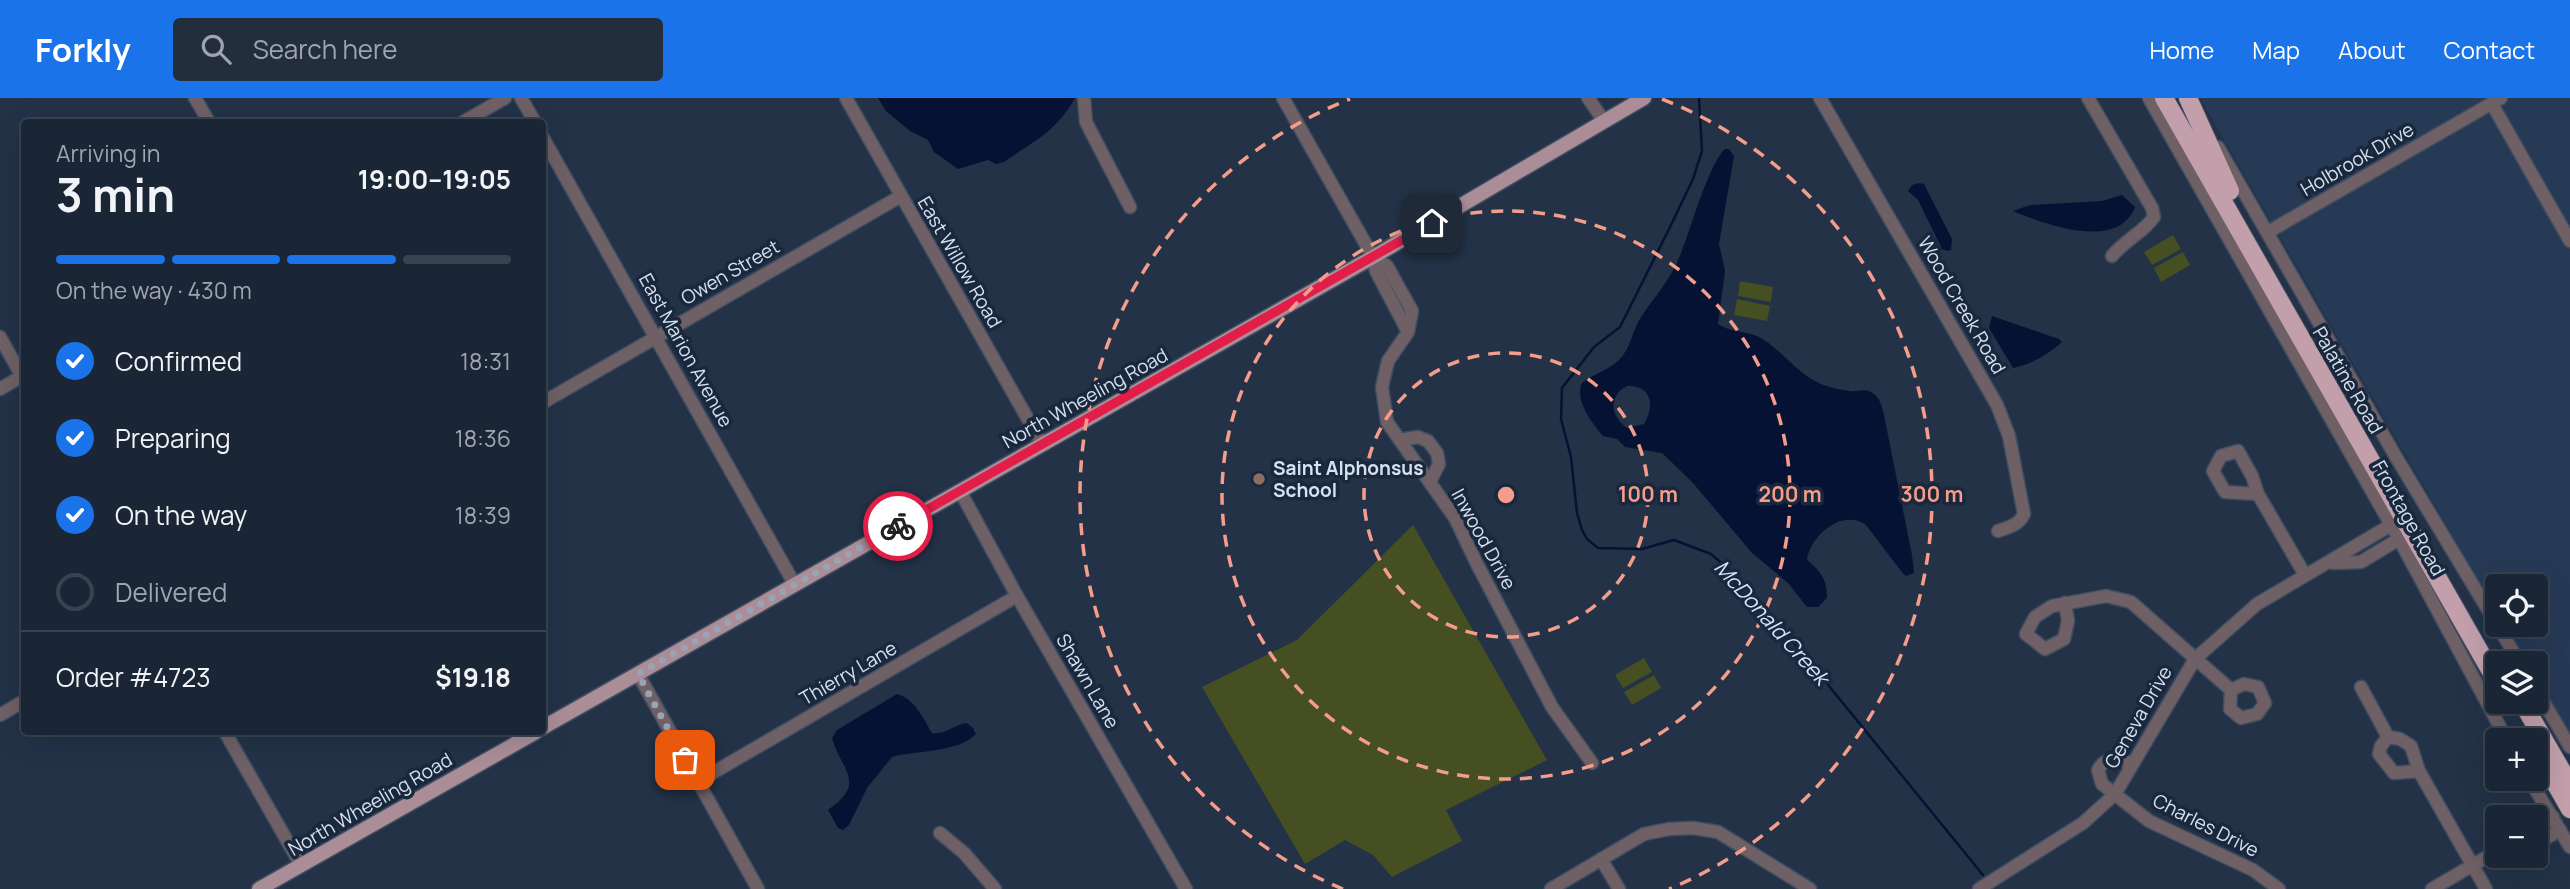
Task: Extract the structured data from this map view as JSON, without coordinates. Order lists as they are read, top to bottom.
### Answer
{
  "streets": {
    "highway": ["Palatine Road"],
    "main road": ["North Wheeling Road"],
    "street": [
      "Holbrook Drive",
      "East Willow Road",
      "Owen Street",
      "Wood Creek Road",
      "East Marion Avenue",
      "Frontage Road",
      "Inwood Drive",
      "Thierry Lane",
      "Shawn Lane",
      "Geneva Drive",
      "Charles Drive"
    ]
  },
  "crossings": [
    ["Holbrook Drive", "Frontage Road"],
    ["East Willow Road", "Owen Street"],
    ["East Willow Road", "North Wheeling Road"],
    ["Owen Street", "East Marion Avenue"],
    ["East Marion Avenue", "North Wheeling Road"],
    ["North Wheeling Road", "Inwood Drive"],
    ["North Wheeling Road", "Shawn Lane"],
    ["Frontage Road", "Geneva Drive"],
    ["Thierry Lane", "Shawn Lane"],
    ["Geneva Drive", "Charles Drive"]
  ],
  "water": ["McDonald Creek"],
  "places": ["Saint Alphonsus School"],
  "page": {
    "header": "Forkly",
    "search": "Search here",
    "nav": [
      "Home",
      "Map",
      "About",
      "Contact"
    ],
    "heading": ["3 min", "Arriving in", "19:00–19:05"],
    "panel": ["Order #4723", "$19.18"],
    "bar": "On the way · 430 m",
    "list": [
      ["Confirmed", "18:31"],
      ["Preparing", "18:36"],
      ["On the way", "18:39"],
      "Delivered"
    ],
    "map_buttons": ["+", "−"]
  },
  "rings": ["100 m", "200 m", "300 m"]
}
